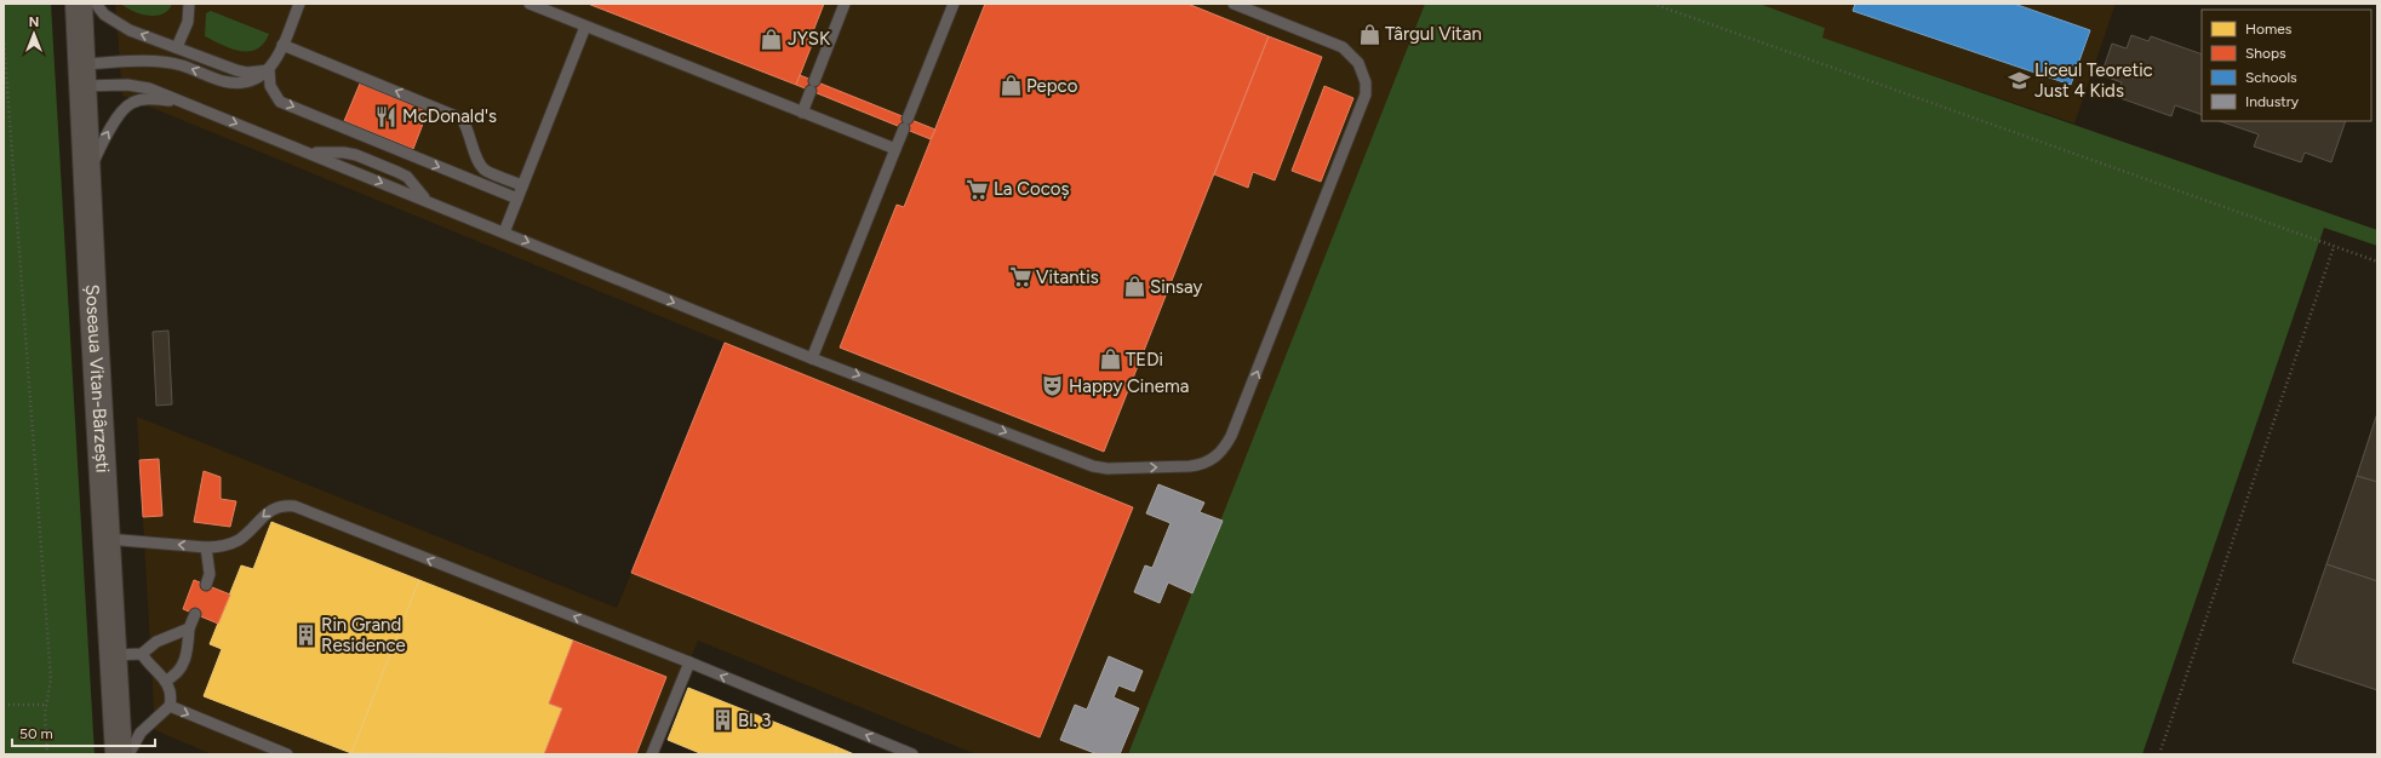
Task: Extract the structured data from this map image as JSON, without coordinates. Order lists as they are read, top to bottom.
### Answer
{
  "streets": {
    "main road": ["Șoseaua Vitan-Bârzești"]
  },
  "places": {
    "shop": [
      "Târgul Vitan",
      "JYSK",
      "Pepco",
      "Sinsay",
      "TEDi"
    ],
    "school or university": ["Liceul Teoretic Just 4 Kids"],
    "restaurant": ["McDonald's"],
    "supermarket": ["La Cocoș", "Vitantis"],
    "theatre": ["Happy Cinema"],
    "building": ["Rin Grand Residence", "Bl. 3"]
  },
  "legend": [
    "Homes",
    "Shops",
    "Schools",
    "Industry"
  ],
  "scale_bar": "50 m",
  "north": "top"
}
